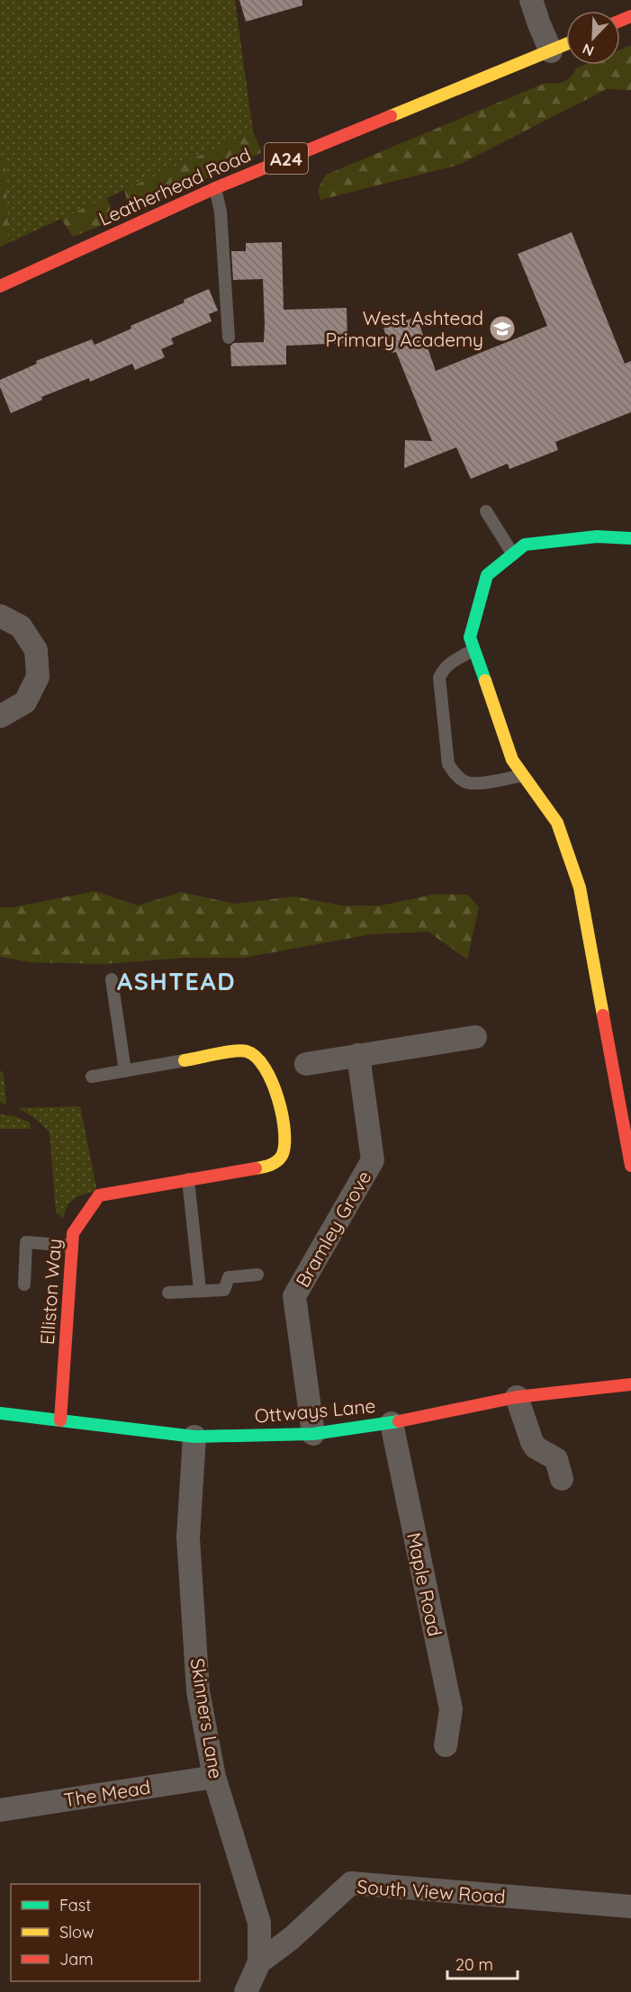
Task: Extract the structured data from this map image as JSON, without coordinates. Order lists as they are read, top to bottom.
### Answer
{
  "streets": {
    "main road": [
      "A24",
      "Leatherhead Road",
      "Elliston Way",
      "Ottways Lane"
    ],
    "street": [
      "Bramley Grove",
      "Maple Road",
      "Skinners Lane",
      "The Mead",
      "South View Road"
    ]
  },
  "crossings": [
    ["Bramley Grove", "Ottways Lane"],
    ["Elliston Way", "Ottways Lane"],
    ["Ottways Lane", "Maple Road"],
    ["Ottways Lane", "Skinners Lane"],
    ["Skinners Lane", "The Mead"],
    ["Skinners Lane", "South View Road"]
  ],
  "districts": ["ASHTEAD"],
  "places": {
    "school or university": ["West Ashtead Primary Academy"]
  },
  "legend": ["Fast", "Slow", "Jam"],
  "scale_bar": "20 m",
  "north": "bottom left"
}
